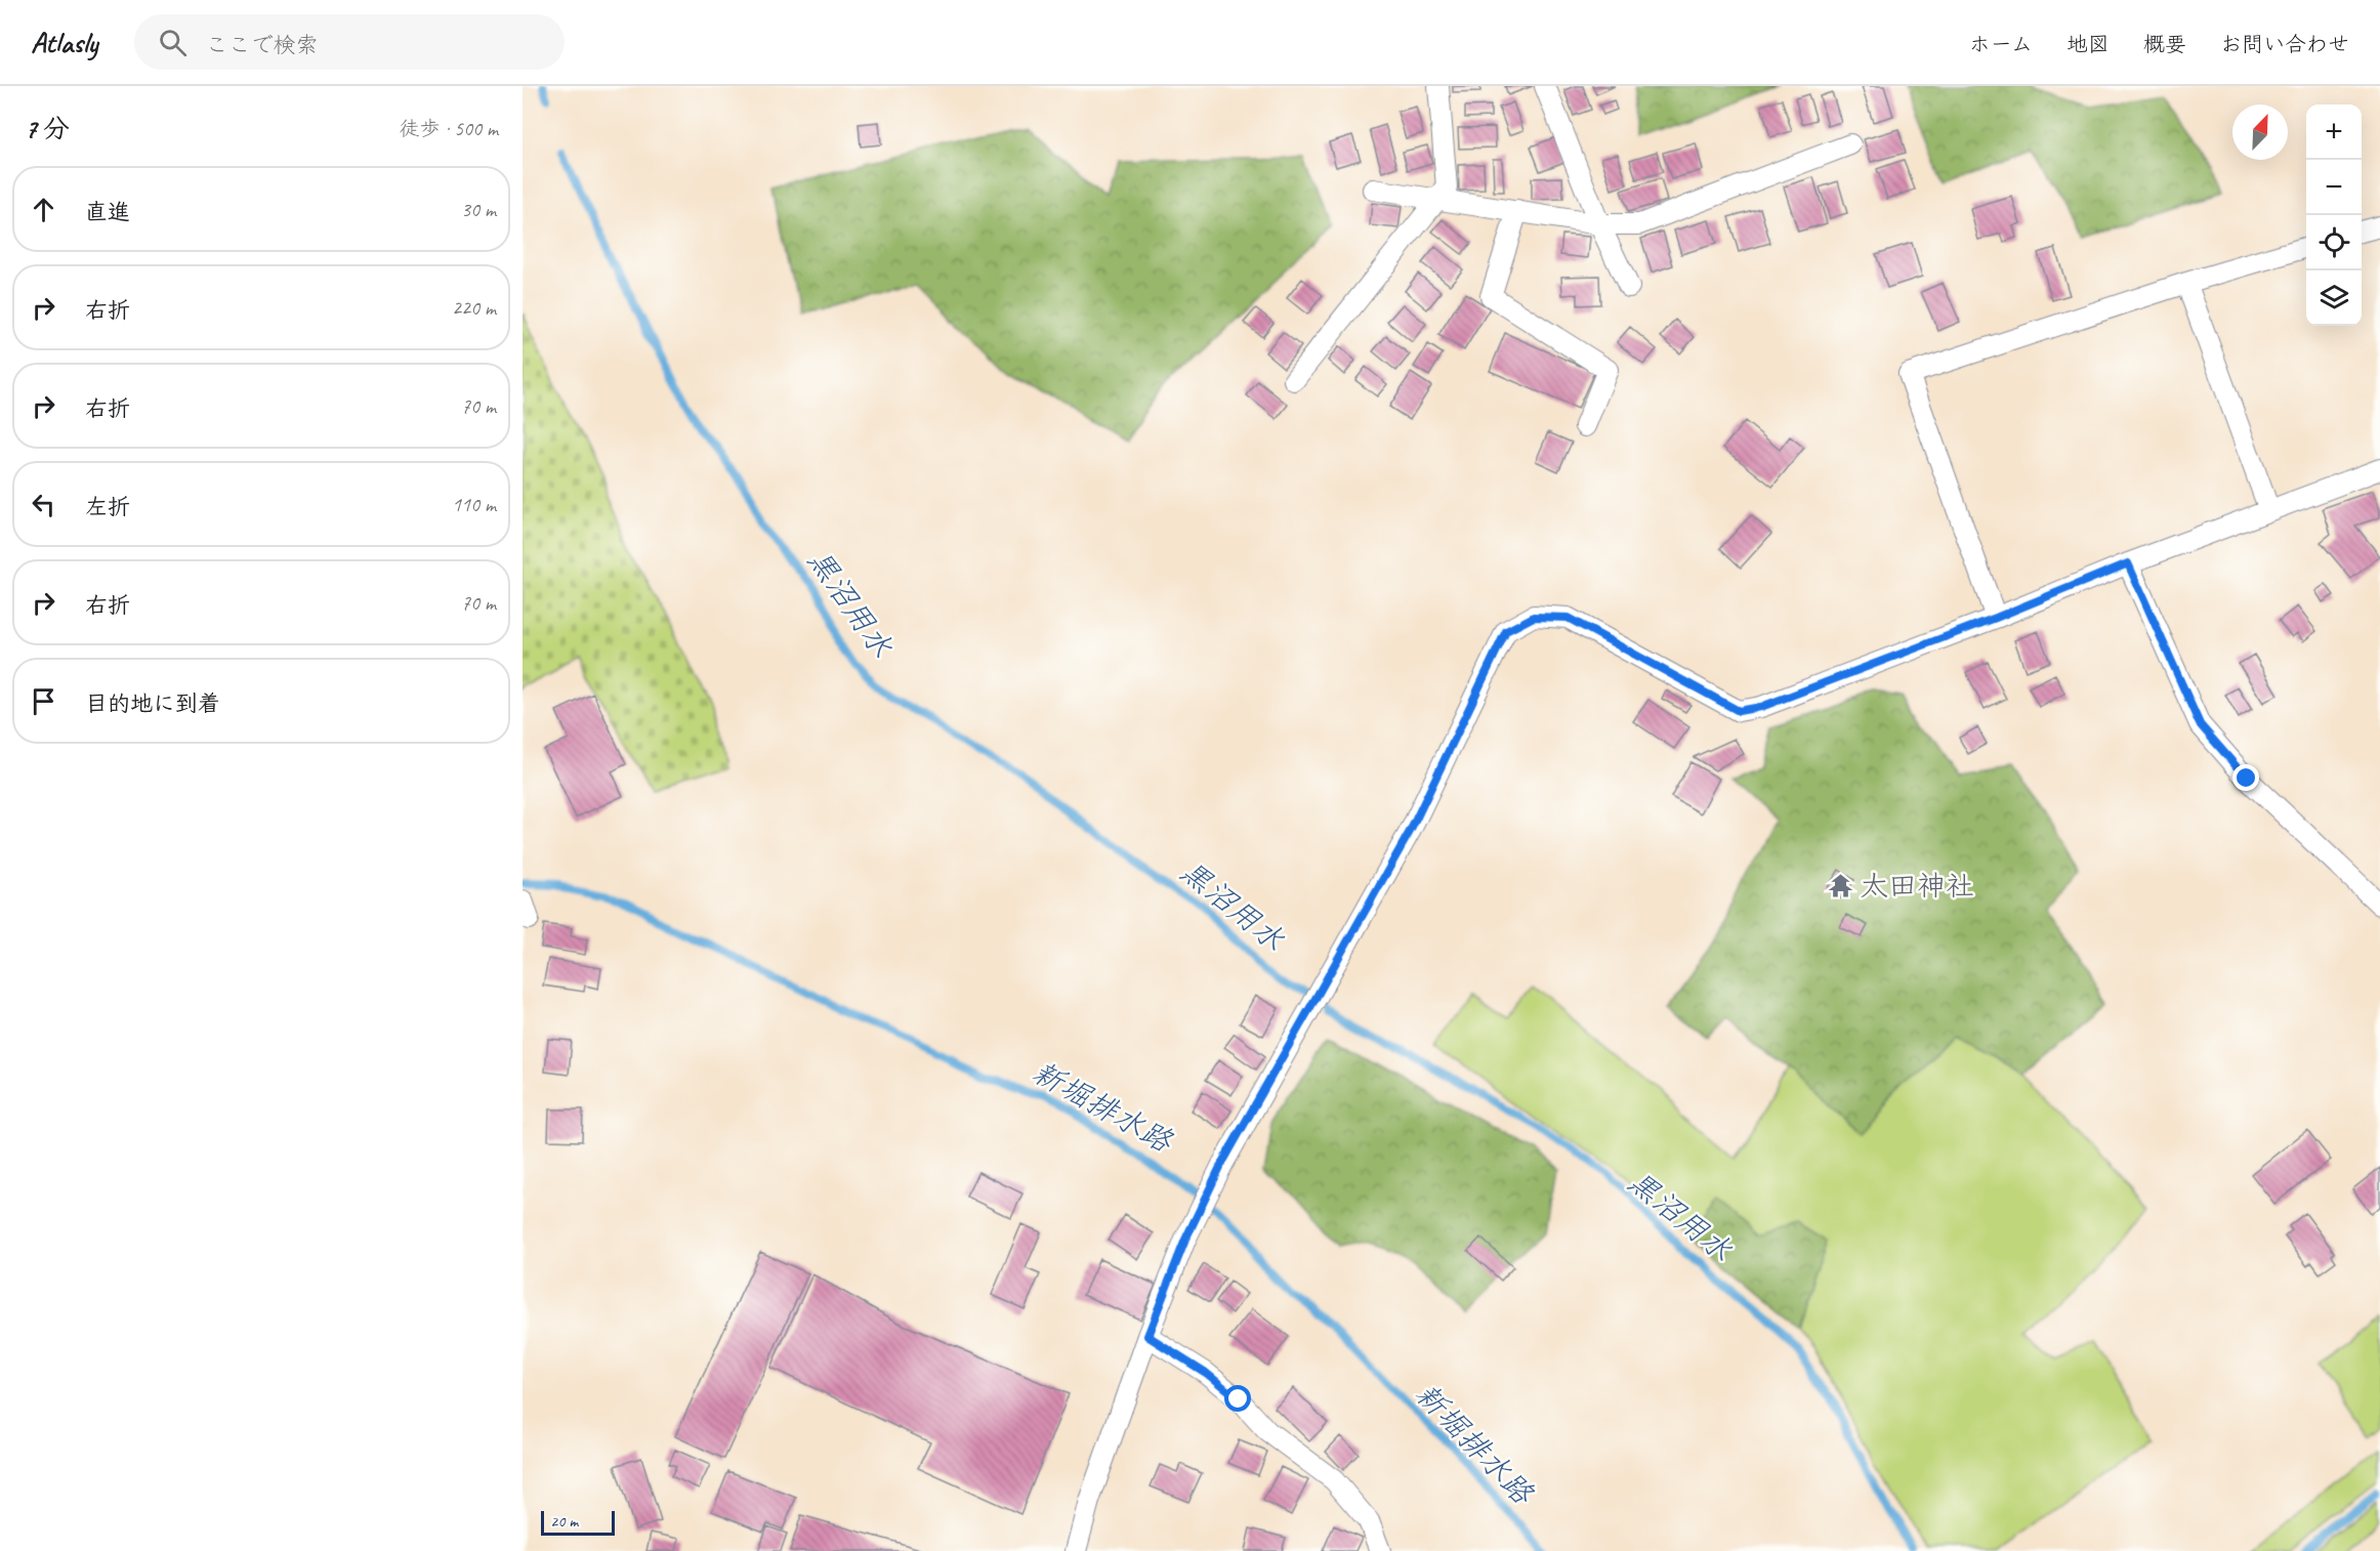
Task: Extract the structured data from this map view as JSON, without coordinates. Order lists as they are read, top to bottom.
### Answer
{
  "water": ["黒沼用水", "新堀排水路"],
  "places": {
    "temple": ["太田神社"]
  },
  "scale_bar": "20 m",
  "north": "top right",
  "page": {
    "header": "Atlasly",
    "search": "ここで検索",
    "nav": [
      "ホーム",
      "地図",
      "概要",
      "お問い合わせ"
    ],
    "heading": ["7 分", "徒歩 · 500 m"],
    "map_buttons": ["+", "−"],
    "list": [
      ["直進", "30 m"],
      ["右折", "220 m"],
      ["右折", "70 m"],
      ["左折", "110 m"],
      ["右折", "70 m"],
      "目的地に到着"
    ],
    "scale": "20 m"
  }
}
